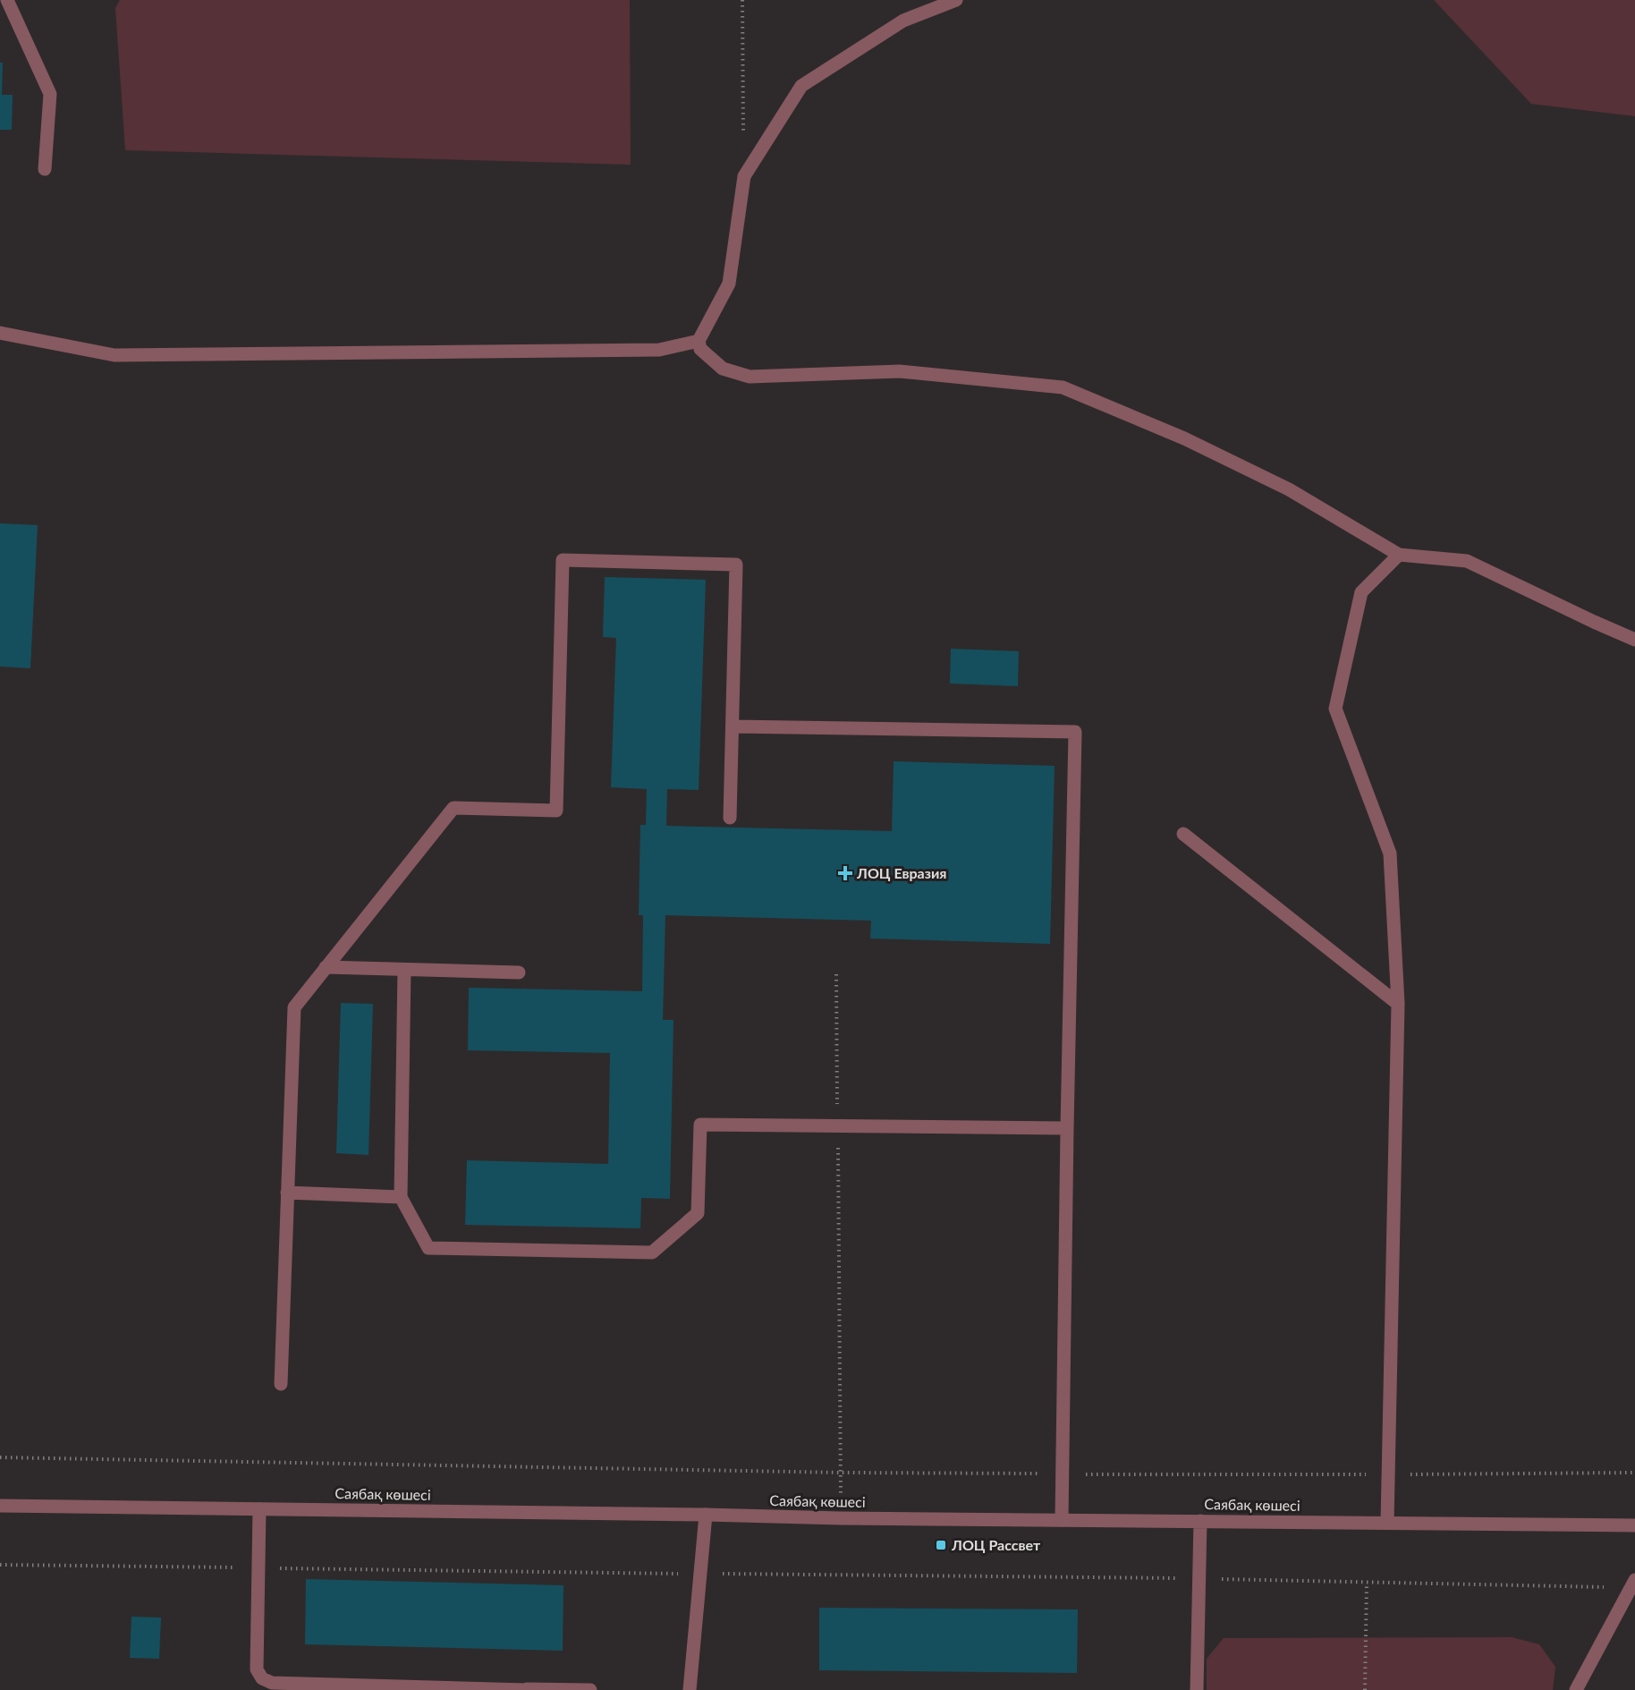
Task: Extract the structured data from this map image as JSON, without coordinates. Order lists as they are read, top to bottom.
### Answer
{
  "streets": {
    "street": ["Саябақ көшесі"]
  },
  "places": {
    "health": ["ЛОЦ Евразия"],
    "transit": ["ЛОЦ Рассвет"]
  }
}
